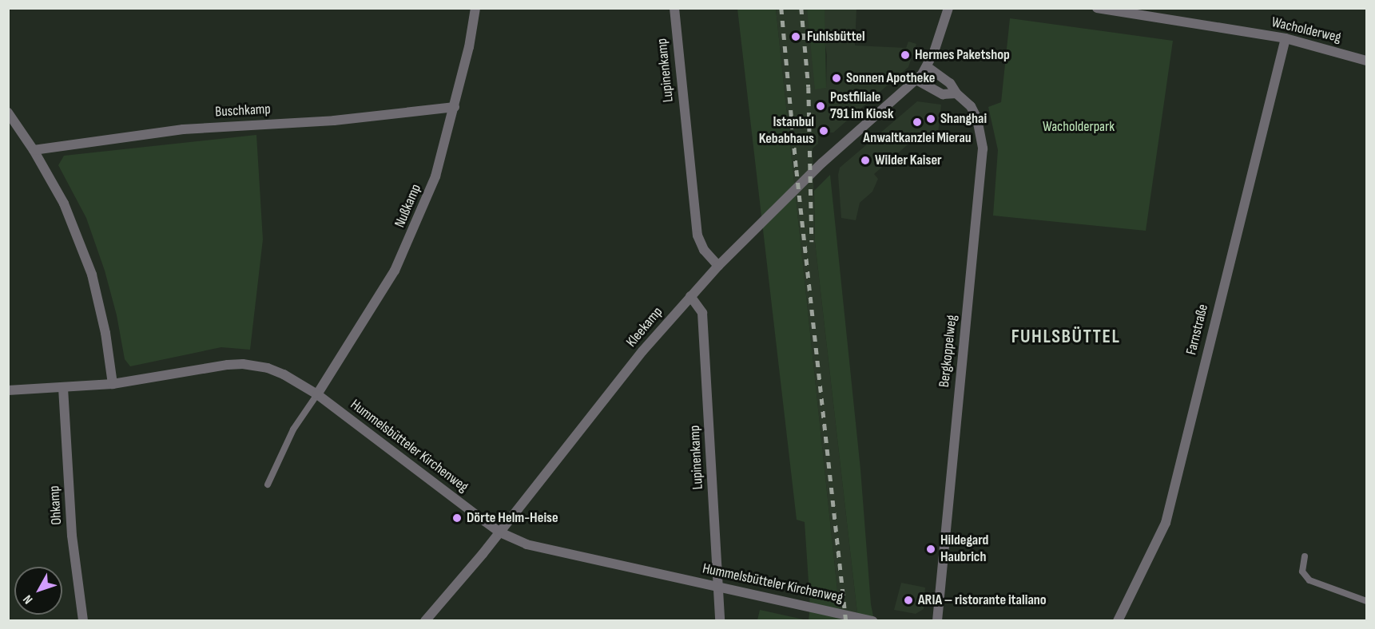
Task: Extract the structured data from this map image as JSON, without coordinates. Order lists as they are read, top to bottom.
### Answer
{
  "streets": {
    "street": [
      "Wacholderweg",
      "Lupinenkamp",
      "Buschkamp",
      "Nußkamp",
      "Kleekamp",
      "Farnstraße",
      "Bergkoppelweg",
      "Hummelsbütteler Kirchenweg",
      "Ohkamp"
    ]
  },
  "crossings": [
    ["Wacholderweg", "Farnstraße"],
    ["Lupinenkamp", "Kleekamp"],
    ["Lupinenkamp", "Hummelsbütteler Kirchenweg"],
    ["Buschkamp", "Nußkamp"],
    ["Nußkamp", "Hummelsbütteler Kirchenweg"],
    ["Kleekamp", "Hummelsbütteler Kirchenweg"],
    ["Hummelsbütteler Kirchenweg", "Ohkamp"]
  ],
  "districts": ["FUHLSBÜTTEL"],
  "parks": ["Wacholderpark"],
  "places": [
    "Fuhlsbüttel",
    "Hermes Paketshop",
    "Sonnen Apotheke",
    "Postfiliale 791 im Kiosk",
    "Shanghai",
    "Anwaltkanzlei Mierau",
    "Istanbul Kebabhaus",
    "Wilder Kaiser",
    "Dörte Helm-Heise",
    "Hildegard Haubrich",
    "ARIA – ristorante italiano"
  ],
  "north": "bottom left"
}
